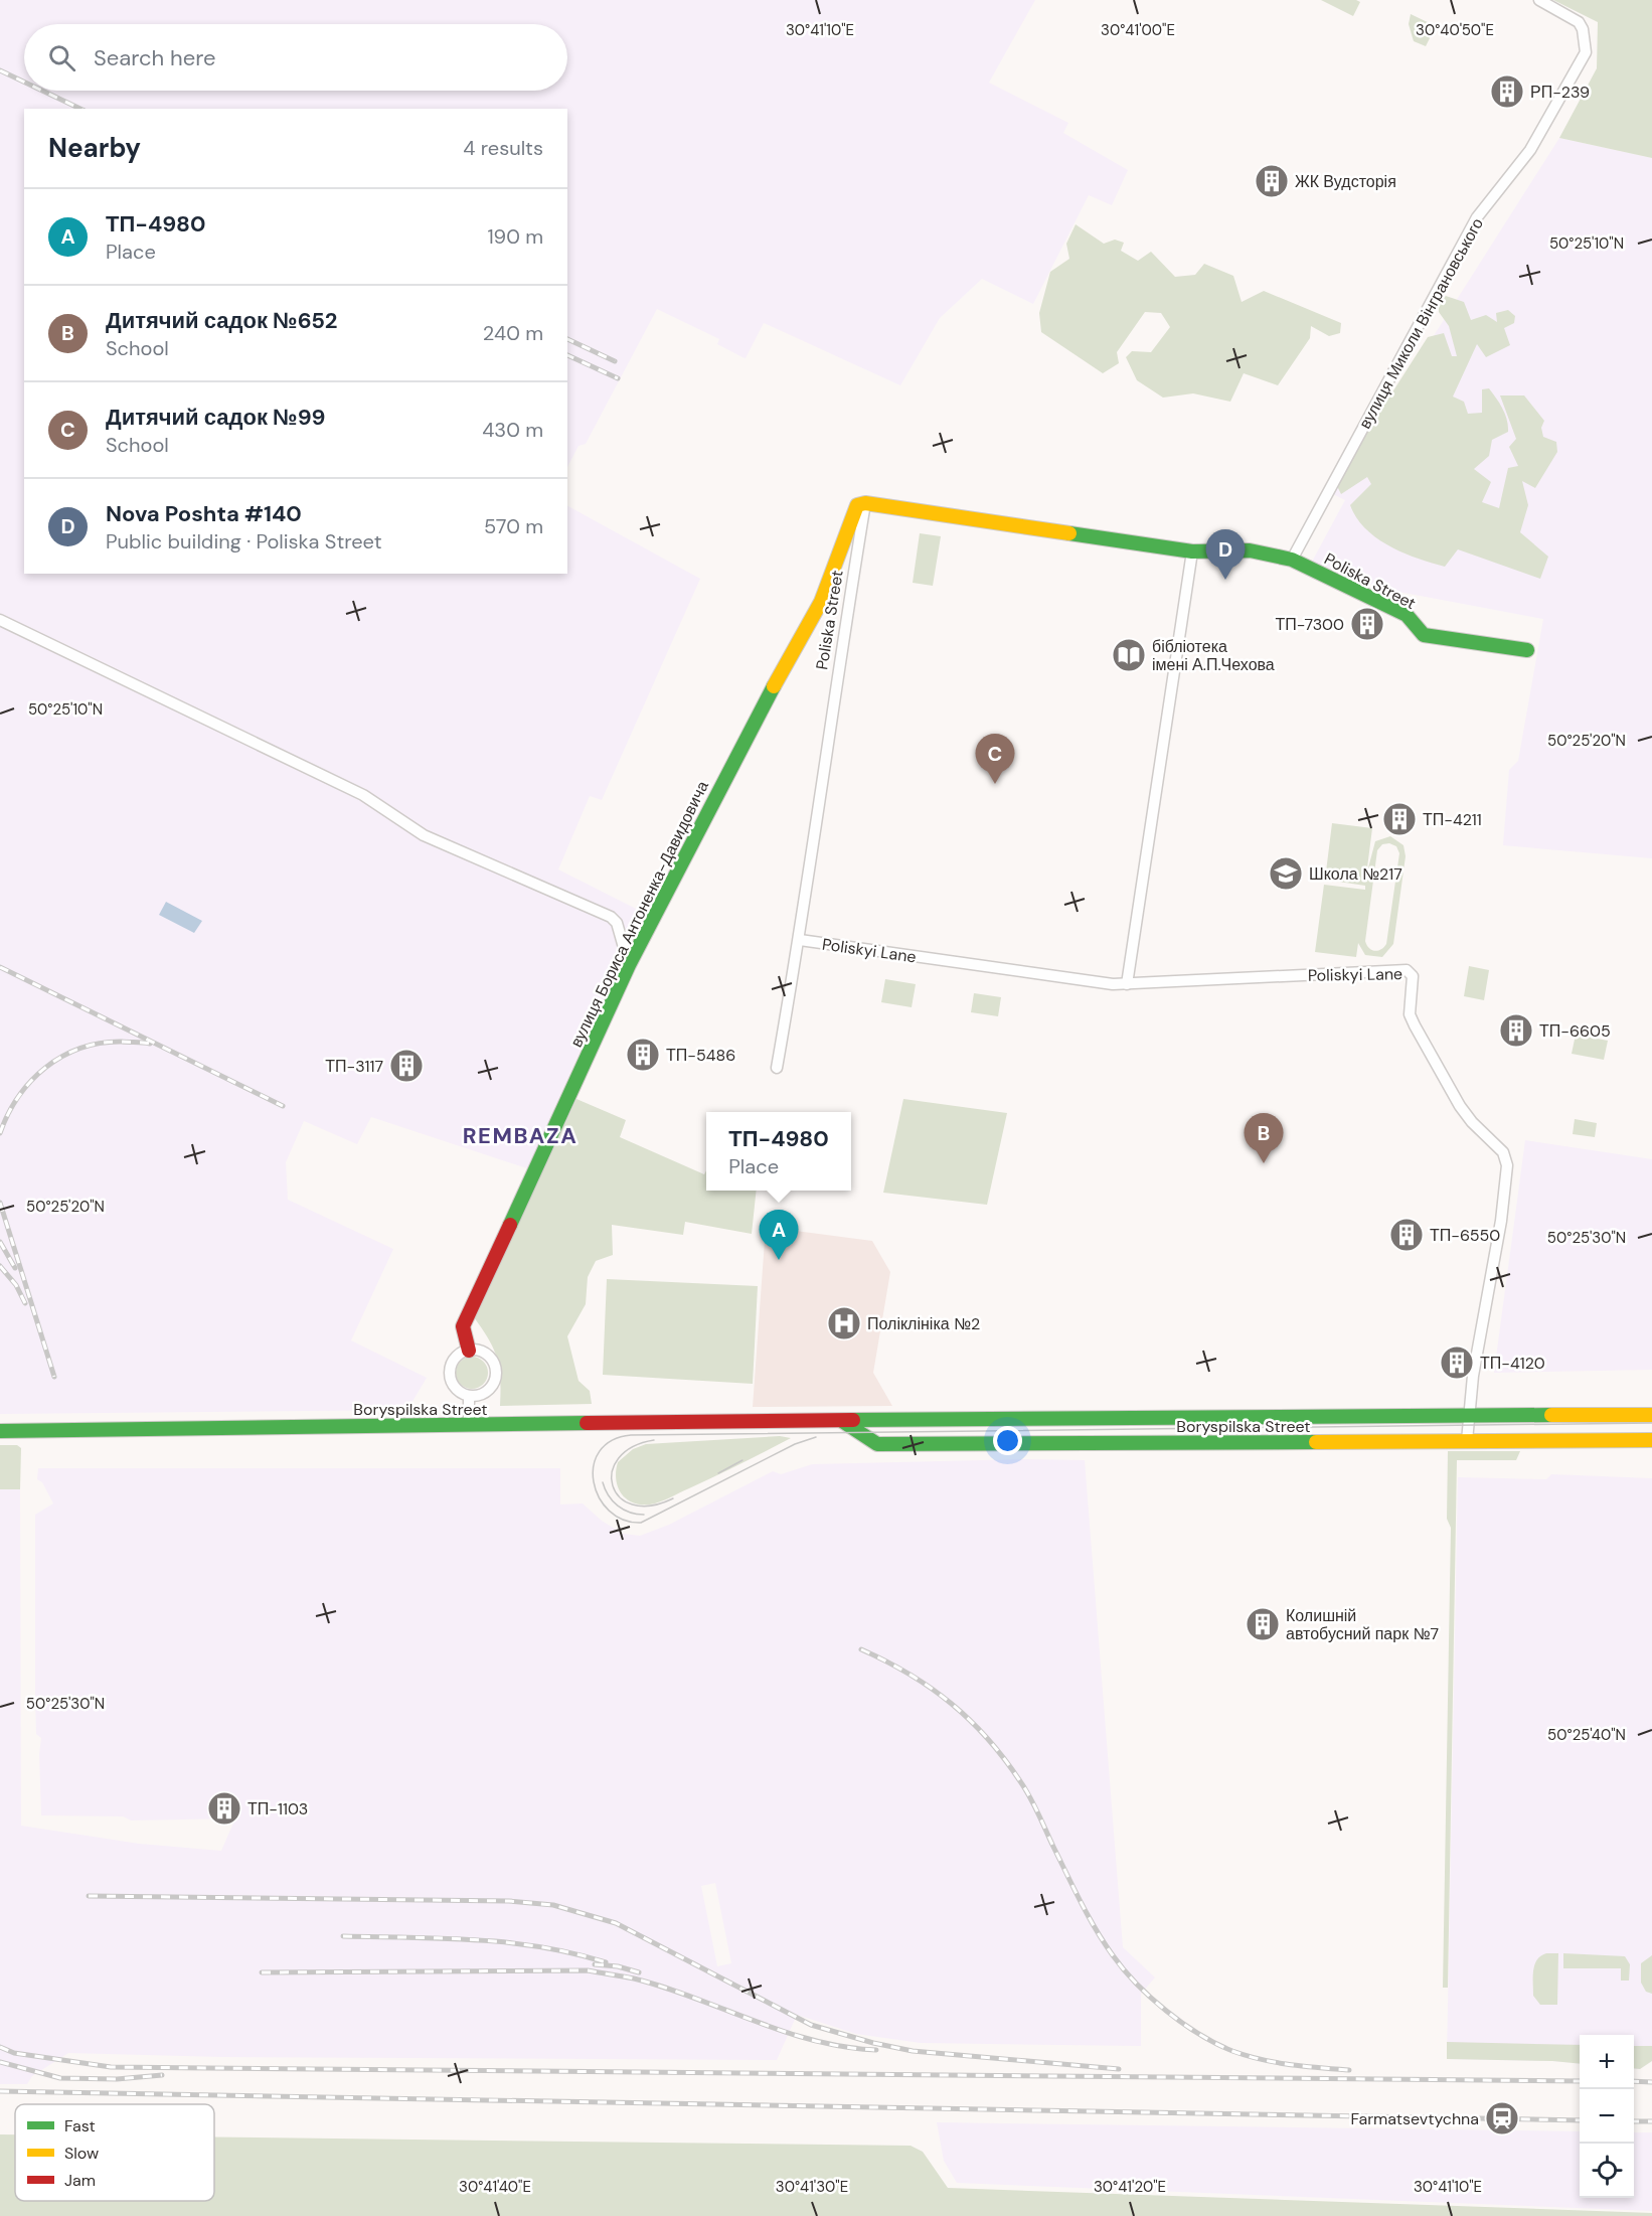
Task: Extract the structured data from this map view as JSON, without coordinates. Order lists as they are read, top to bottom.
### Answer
{
  "streets": {
    "main road": ["Poliska Street", "вулиця Бориса Антоненка-Давидовича", "Boryspilska Street"],
    "street": ["вулиця Миколи Вінграновського", "Poliskyi Lane"]
  },
  "crossings": [
    ["вулиця Миколи Вінграновського", "Poliska Street"],
    ["Poliska Street", "вулиця Бориса Антоненка-Давидовича"],
    ["Poliska Street", "Poliskyi Lane"],
    ["Poliskyi Lane", "Boryspilska Street"]
  ],
  "districts": ["REMBAZA"],
  "places": {
    "building": [
      "РП-239",
      "ЖК Вудсторія",
      "ТП-7300",
      "ТП-4211",
      "ТП-6605",
      "ТП-5486",
      "ТП-3117",
      "ТП-6550",
      "ТП-4120",
      "Колишній автобусний парк №7",
      "ТП-1103"
    ],
    "library": ["бібліотека імені А.П.Чехова"],
    "school or university": ["Школа №217"],
    "hospital": ["Поліклініка №2"],
    "station": ["Farmatsevtychna"]
  },
  "legend": ["Fast", "Slow", "Jam"],
  "page": {
    "search": "Search here",
    "heading": ["Nearby", "4 results"],
    "list": [
      {
        "mark": "A",
        "name": "ТП-4980",
        "note": "Place",
        "value": "190 m"
      },
      {
        "mark": "B",
        "name": "Дитячий садок №652",
        "note": "School",
        "value": "240 m"
      },
      {
        "mark": "C",
        "name": "Дитячий садок №99",
        "note": "School",
        "value": "430 m"
      },
      {
        "mark": "D",
        "name": "Nova Poshta #140",
        "note": "Public building · Poliska Street",
        "value": "570 m"
      }
    ],
    "pins": [
      "D",
      "C",
      "B",
      "A"
    ],
    "popup": ["ТП-4980", "Place"],
    "map_buttons": ["+", "−"]
  },
  "coordinates": [
    "30°41'10\"E",
    "30°41'00\"E",
    "30°40'50\"E",
    "50°25'10\"N",
    "50°25'20\"N",
    "50°25'30\"N",
    "50°25'40\"N",
    "30°41'40\"E",
    "30°41'30\"E",
    "30°41'20\"E"
  ]
}
